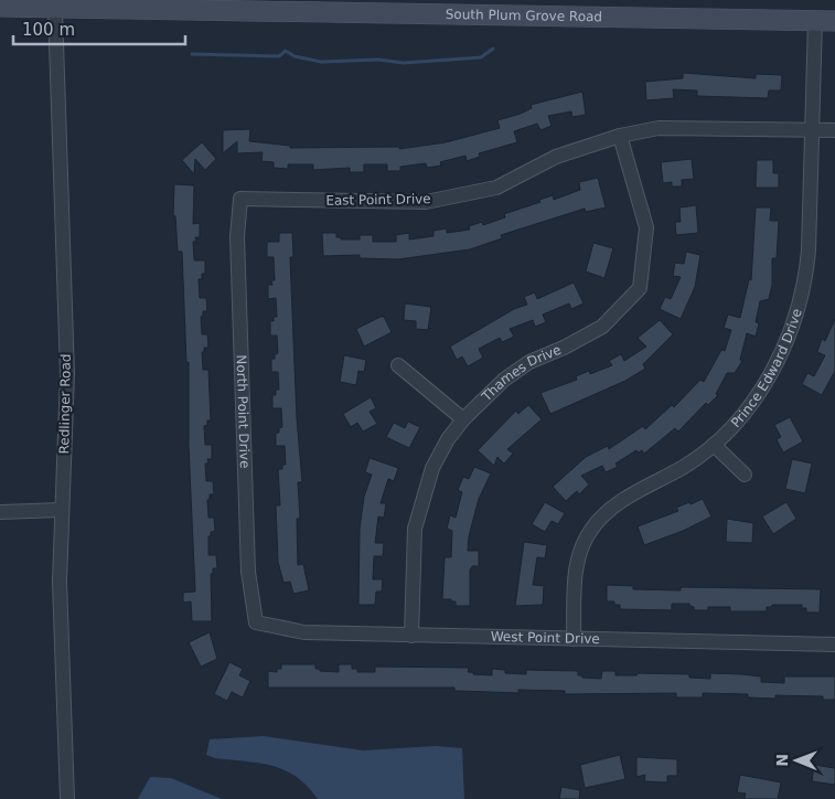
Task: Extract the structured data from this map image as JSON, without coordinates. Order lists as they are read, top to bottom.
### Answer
{
  "streets": {
    "street": [
      "South Plum Grove Road",
      "East Point Drive",
      "Prince Edward Drive",
      "Thames Drive",
      "Redlinger Road",
      "North Point Drive",
      "West Point Drive"
    ]
  },
  "crossings": [
    ["South Plum Grove Road", "Prince Edward Drive"],
    ["South Plum Grove Road", "Redlinger Road"],
    ["East Point Drive", "Prince Edward Drive"],
    ["East Point Drive", "Thames Drive"],
    ["East Point Drive", "North Point Drive"],
    ["Prince Edward Drive", "West Point Drive"],
    ["Thames Drive", "West Point Drive"],
    ["North Point Drive", "West Point Drive"]
  ],
  "scale_bar": "100 m",
  "north": "left"
}
